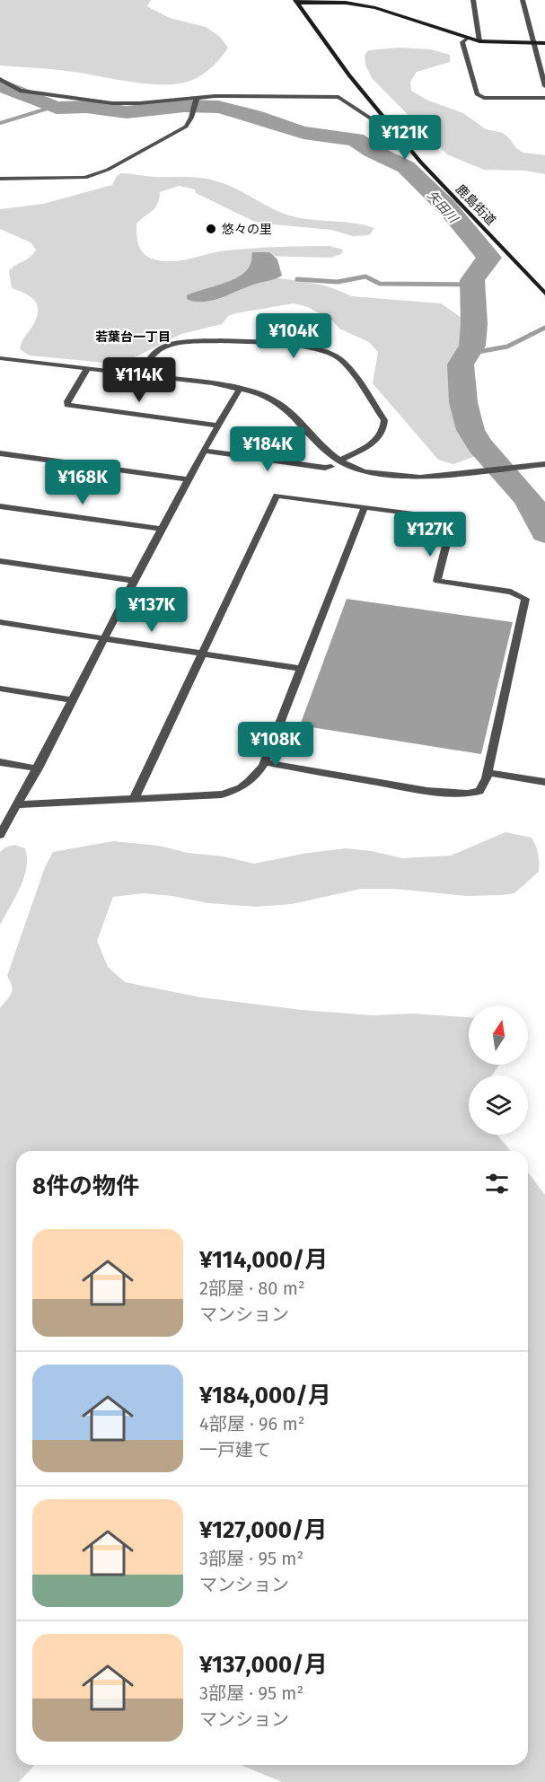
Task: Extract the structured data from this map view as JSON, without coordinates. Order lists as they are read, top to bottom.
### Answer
{
  "streets": {
    "street": ["鹿島街道"]
  },
  "districts": ["若葉台一丁目"],
  "water": ["矢田川"],
  "places": ["悠々の里"],
  "north": "top",
  "page": {
    "price": [
      "¥121K",
      "¥104K",
      "¥114K",
      "¥184K",
      "¥168K",
      "¥127K",
      "¥137K",
      "¥108K"
    ],
    "heading": "8件の物件",
    "list": [
      {
        "name": "¥114,000/月",
        "note": "2部屋 · 80 m² · マンション"
      },
      {
        "name": "¥184,000/月",
        "note": "4部屋 · 96 m² · 一戸建て"
      },
      {
        "name": "¥127,000/月",
        "note": "3部屋 · 95 m² · マンション"
      },
      {
        "name": "¥137,000/月",
        "note": "3部屋 · 95 m² · マンション"
      }
    ]
  }
}
